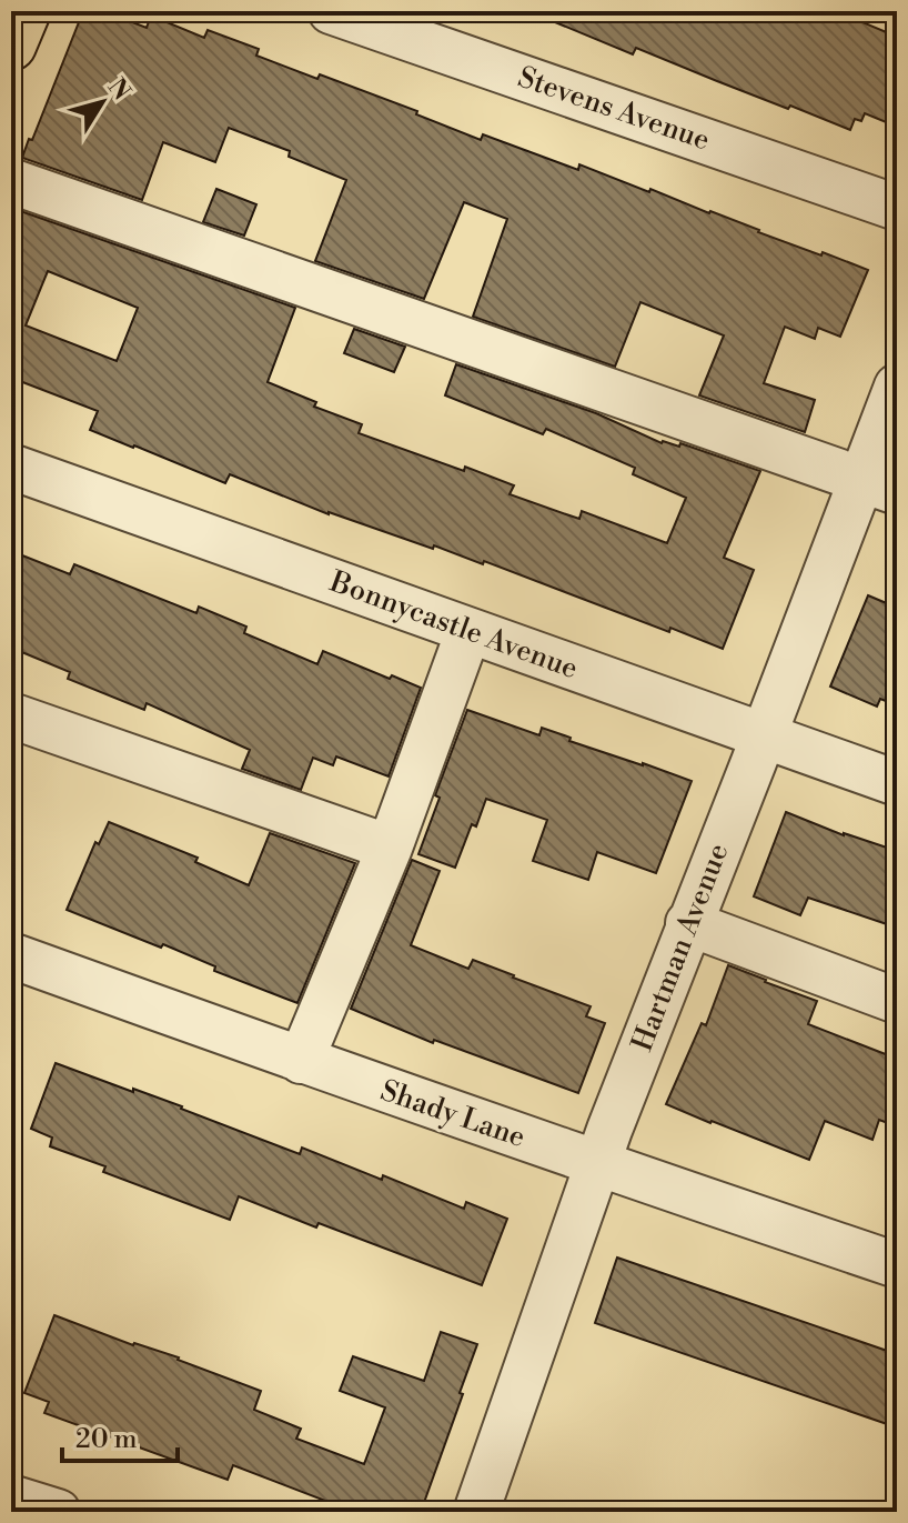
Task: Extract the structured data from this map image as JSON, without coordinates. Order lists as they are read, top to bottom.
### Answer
{
  "streets": {
    "street": [
      "Stevens Avenue",
      "Bonnycastle Avenue",
      "Hartman Avenue",
      "Shady Lane"
    ]
  },
  "crossings": [
    ["Bonnycastle Avenue", "Hartman Avenue"],
    ["Hartman Avenue", "Shady Lane"]
  ],
  "scale_bar": "20 m",
  "north": "top right"
}
